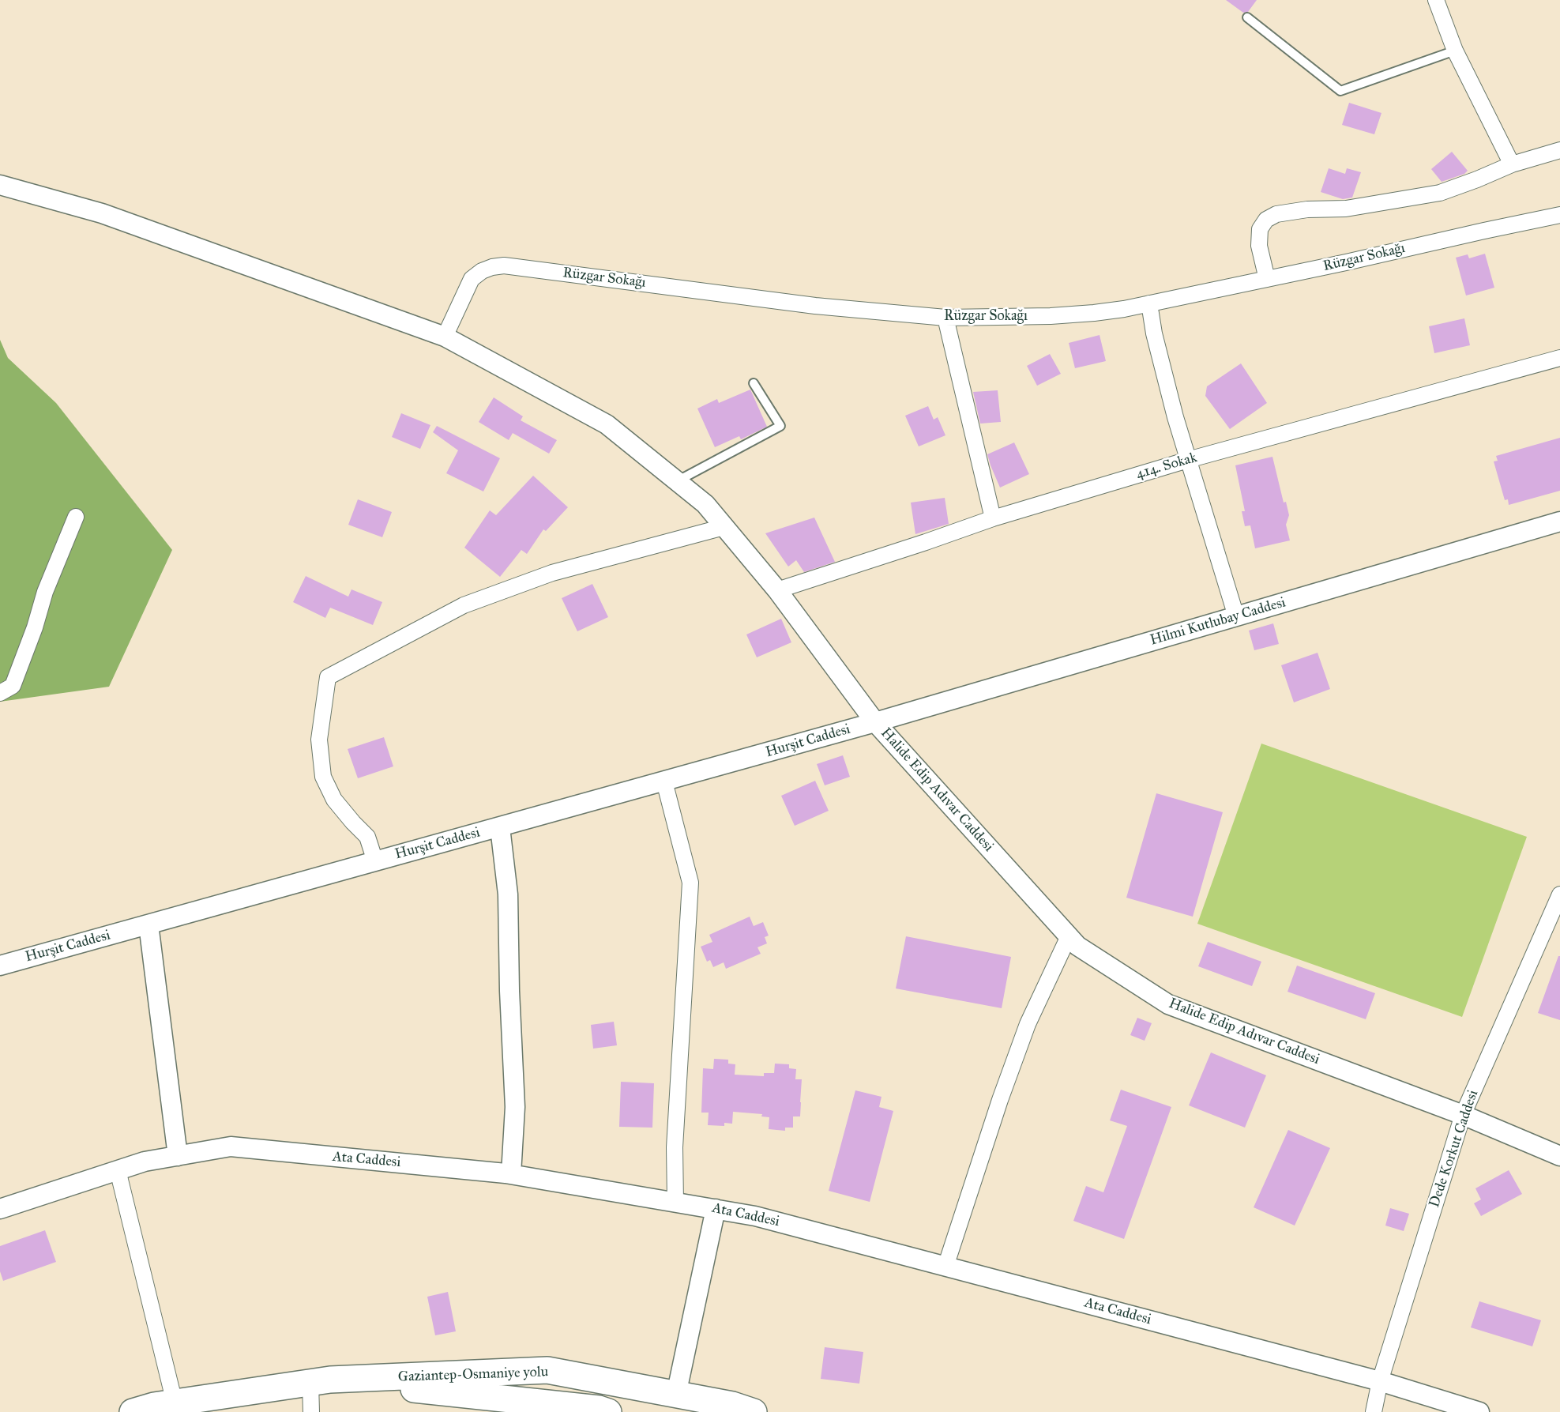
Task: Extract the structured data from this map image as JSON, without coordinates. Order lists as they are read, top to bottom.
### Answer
{
  "streets": {
    "highway": ["Gaziantep-Osmaniye yolu"],
    "street": [
      "Rüzgar Sokağı",
      "414. Sokak",
      "Hilmi Kutlubay Caddesi",
      "Hurşit Caddesi",
      "Halide Edip Adıvar Caddesi",
      "Dede Korkut Caddesi",
      "Ata Caddesi"
    ]
  },
  "crossings": [
    ["Rüzgar Sokağı", "Halide Edip Adıvar Caddesi"],
    ["414. Sokak", "Halide Edip Adıvar Caddesi"],
    ["Hilmi Kutlubay Caddesi", "Hurşit Caddesi"],
    ["Hilmi Kutlubay Caddesi", "Halide Edip Adıvar Caddesi"],
    ["Hurşit Caddesi", "Halide Edip Adıvar Caddesi"],
    ["Halide Edip Adıvar Caddesi", "Dede Korkut Caddesi"],
    ["Dede Korkut Caddesi", "Ata Caddesi"]
  ]
}
